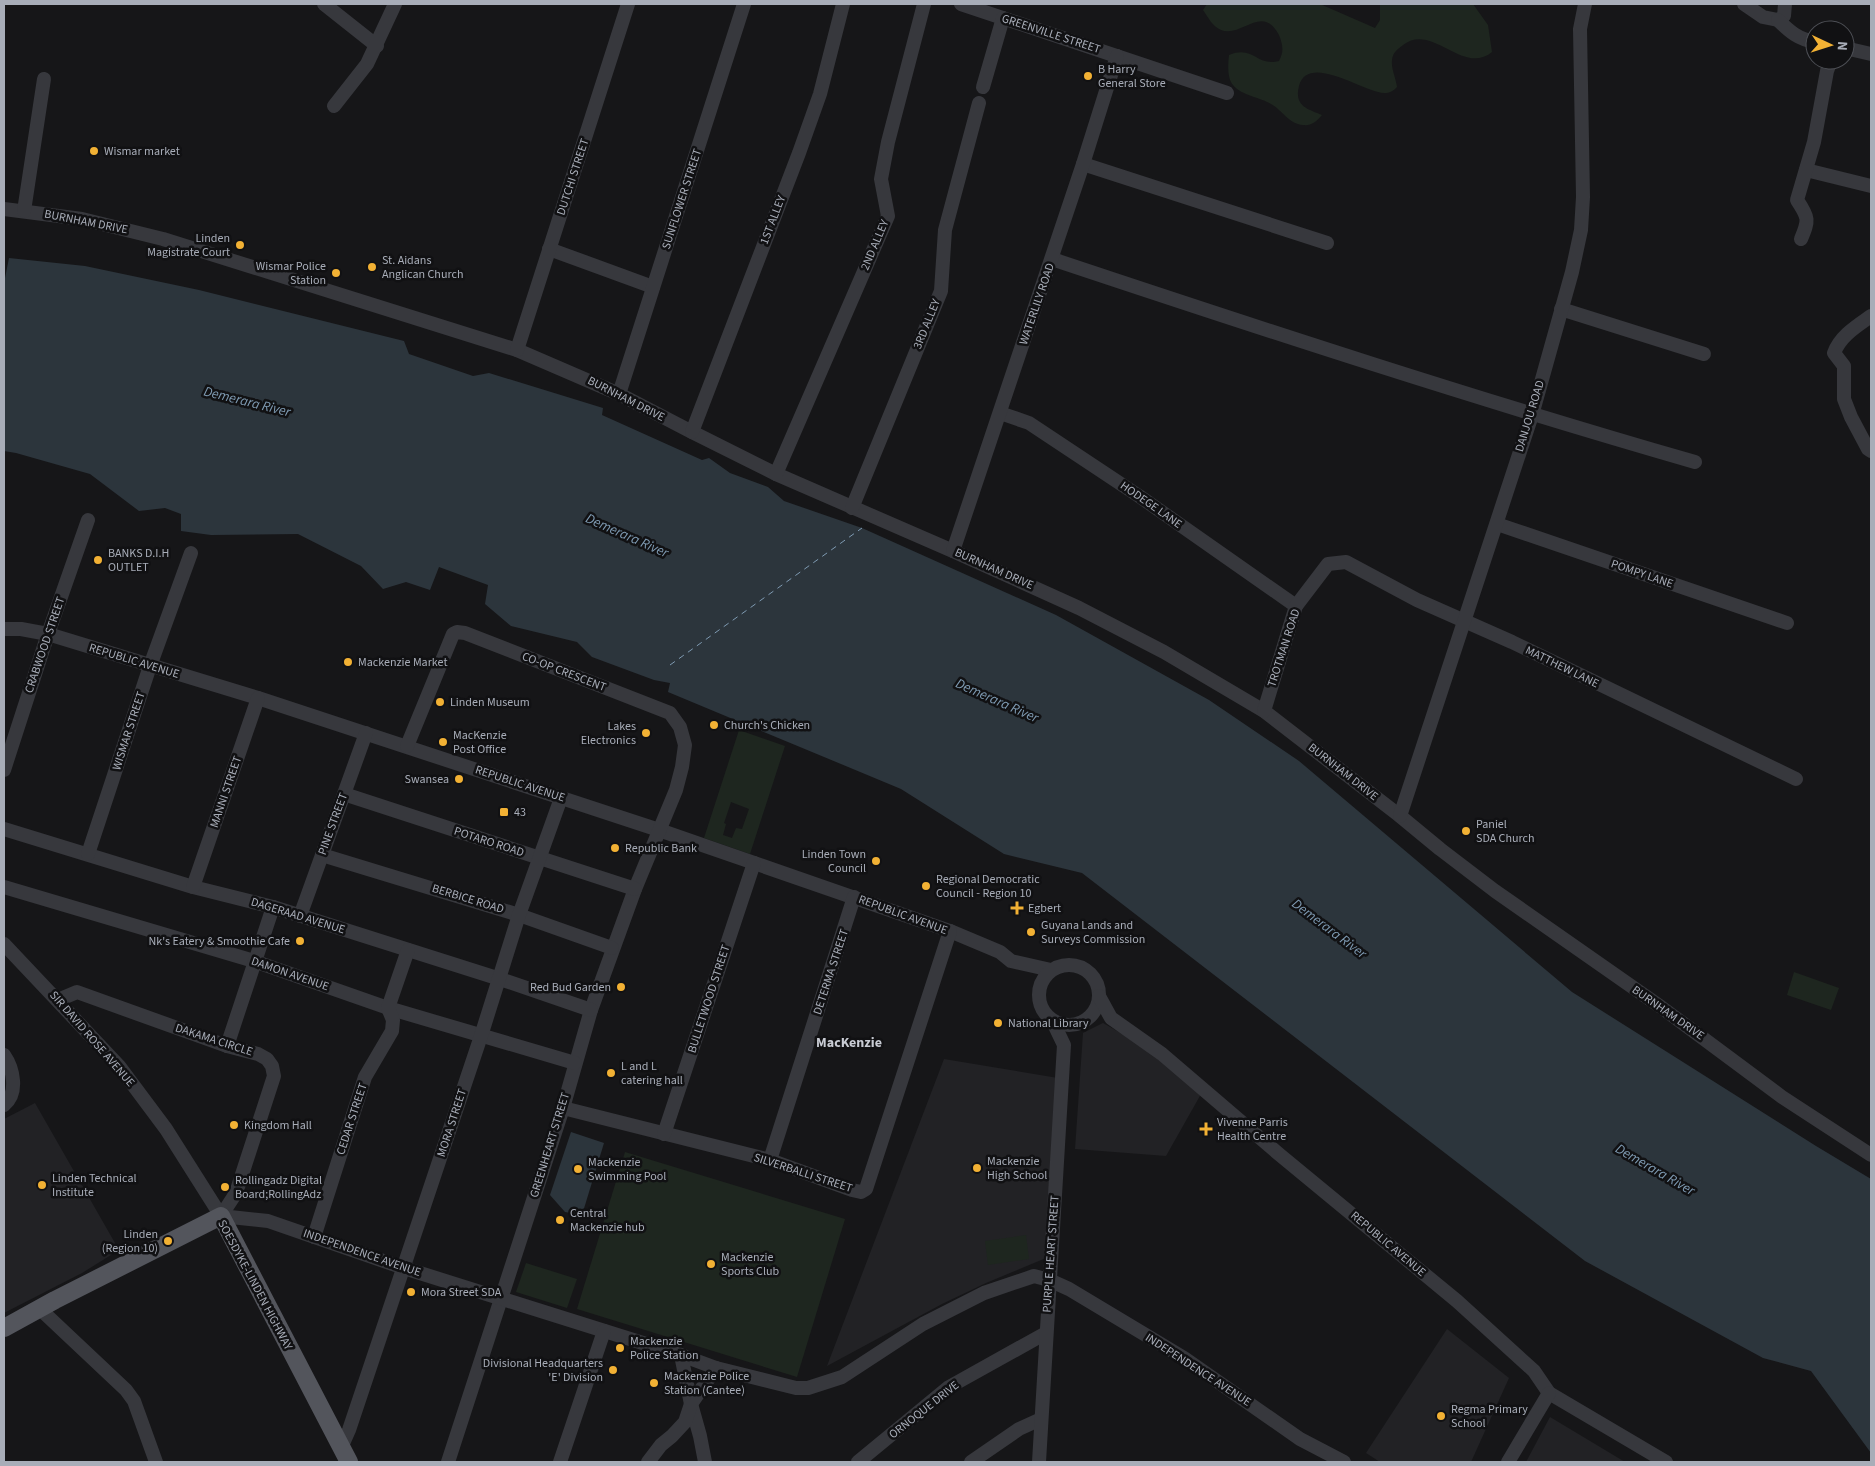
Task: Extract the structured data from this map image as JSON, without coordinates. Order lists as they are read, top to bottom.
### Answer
{
  "streets": {
    "main road": ["SOESDYKE-LINDEN HIGHWAY"],
    "street": [
      "GREENVILLE STREET",
      "DUTCHI STREET",
      "SUNFLOWER STREET",
      "1ST ALLEY",
      "BURNHAM DRIVE",
      "2ND ALLEY",
      "WATERLILY ROAD",
      "3RD ALLEY",
      "DANJOU ROAD",
      "HODEGE LANE",
      "POMPY LANE",
      "CRABWOOD STREET",
      "TROTMAN ROAD",
      "REPUBLIC AVENUE",
      "MATTHEW LANE",
      "CO-OP CRESCENT",
      "WISMAR STREET",
      "MANNI STREET",
      "PINE STREET",
      "POTARO ROAD",
      "BERBICE ROAD",
      "DAGERAAD AVENUE",
      "DETERMA STREET",
      "DAMON AVENUE",
      "BULLETWOOD STREET",
      "SIR DAVID ROSE AVENUE",
      "DAKAMA CIRCLE",
      "CEDAR STREET",
      "MORA STREET",
      "GREENHEART STREET",
      "SILVERBALLI STREET",
      "INDEPENDENCE AVENUE",
      "PURPLE HEART STREET",
      "ORNOQUE DRIVE"
    ]
  },
  "crossings": [
    ["GREENVILLE STREET", "WATERLILY ROAD"],
    ["DUTCHI STREET", "BURNHAM DRIVE"],
    ["SUNFLOWER STREET", "BURNHAM DRIVE"],
    ["1ST ALLEY", "BURNHAM DRIVE"],
    ["BURNHAM DRIVE", "2ND ALLEY"],
    ["BURNHAM DRIVE", "WATERLILY ROAD"],
    ["BURNHAM DRIVE", "3RD ALLEY"],
    ["BURNHAM DRIVE", "DANJOU ROAD"],
    ["BURNHAM DRIVE", "TROTMAN ROAD"],
    ["WATERLILY ROAD", "HODEGE LANE"],
    ["DANJOU ROAD", "POMPY LANE"],
    ["DANJOU ROAD", "MATTHEW LANE"],
    ["HODEGE LANE", "TROTMAN ROAD"],
    ["CRABWOOD STREET", "REPUBLIC AVENUE"],
    ["TROTMAN ROAD", "MATTHEW LANE"],
    ["REPUBLIC AVENUE", "CO-OP CRESCENT"],
    ["REPUBLIC AVENUE", "WISMAR STREET"],
    ["REPUBLIC AVENUE", "MANNI STREET"],
    ["REPUBLIC AVENUE", "PINE STREET"],
    ["REPUBLIC AVENUE", "DETERMA STREET"],
    ["REPUBLIC AVENUE", "BULLETWOOD STREET"],
    ["REPUBLIC AVENUE", "MORA STREET"],
    ["REPUBLIC AVENUE", "GREENHEART STREET"],
    ["REPUBLIC AVENUE", "SILVERBALLI STREET"],
    ["REPUBLIC AVENUE", "PURPLE HEART STREET"],
    ["CO-OP CRESCENT", "GREENHEART STREET"],
    ["WISMAR STREET", "DAGERAAD AVENUE"],
    ["MANNI STREET", "DAGERAAD AVENUE"],
    ["PINE STREET", "POTARO ROAD"],
    ["PINE STREET", "BERBICE ROAD"],
    ["PINE STREET", "DAGERAAD AVENUE"],
    ["POTARO ROAD", "MORA STREET"],
    ["POTARO ROAD", "GREENHEART STREET"],
    ["BERBICE ROAD", "MORA STREET"],
    ["BERBICE ROAD", "GREENHEART STREET"],
    ["DAGERAAD AVENUE", "CEDAR STREET"],
    ["DAGERAAD AVENUE", "MORA STREET"],
    ["DAGERAAD AVENUE", "GREENHEART STREET"],
    ["DETERMA STREET", "SILVERBALLI STREET"],
    ["DAMON AVENUE", "CEDAR STREET"],
    ["DAMON AVENUE", "MORA STREET"],
    ["DAMON AVENUE", "GREENHEART STREET"],
    ["BULLETWOOD STREET", "SILVERBALLI STREET"],
    ["SIR DAVID ROSE AVENUE", "DAKAMA CIRCLE"],
    ["SIR DAVID ROSE AVENUE", "INDEPENDENCE AVENUE"],
    ["SIR DAVID ROSE AVENUE", "SOESDYKE-LINDEN HIGHWAY"],
    ["DAKAMA CIRCLE", "INDEPENDENCE AVENUE"],
    ["DAKAMA CIRCLE", "SOESDYKE-LINDEN HIGHWAY"],
    ["CEDAR STREET", "INDEPENDENCE AVENUE"],
    ["MORA STREET", "INDEPENDENCE AVENUE"],
    ["MORA STREET", "SOESDYKE-LINDEN HIGHWAY"],
    ["GREENHEART STREET", "SILVERBALLI STREET"],
    ["GREENHEART STREET", "INDEPENDENCE AVENUE"],
    ["INDEPENDENCE AVENUE", "PURPLE HEART STREET"],
    ["INDEPENDENCE AVENUE", "SOESDYKE-LINDEN HIGHWAY"],
    ["PURPLE HEART STREET", "ORNOQUE DRIVE"]
  ],
  "districts": ["MacKenzie"],
  "water": ["Demerara River"],
  "places": {
    "other": [
      "B Harry General Store",
      "Wismar market",
      "Linden Magistrate Court",
      "St. Aidans Anglican Church",
      "Wismar Police Station",
      "BANKS D.I.H OUTLET",
      "Mackenzie Market",
      "Linden Museum",
      "Church's Chicken",
      "Lakes Electronics",
      "MacKenzie Post Office",
      "Swansea",
      "Paniel SDA Church",
      "Republic Bank",
      "Linden Town Council",
      "Regional Democratic Council - Region 10",
      "Guyana Lands and Surveys Commission",
      "Nk's Eatery & Smoothie Cafe",
      "Red Bud Garden",
      "National Library",
      "L and L catering hall",
      "Kingdom Hall",
      "Mackenzie High School",
      "Mackenzie Swimming Pool",
      "Linden Technical Institute",
      "Rollingadz Digital Board;RollingAdz",
      "Central Mackenzie hub",
      "Linden (Region 10)",
      "Mackenzie Sports Club",
      "Mora Street SDA",
      "Mackenzie Police Station",
      "Divisional Headquarters 'E' Division",
      "Mackenzie Police Station (Cantee)",
      "Regma Primary School"
    ],
    "transit": ["43"],
    "health": ["Egbert", "Vivenne Parris Health Centre"]
  },
  "north": "right"
}
